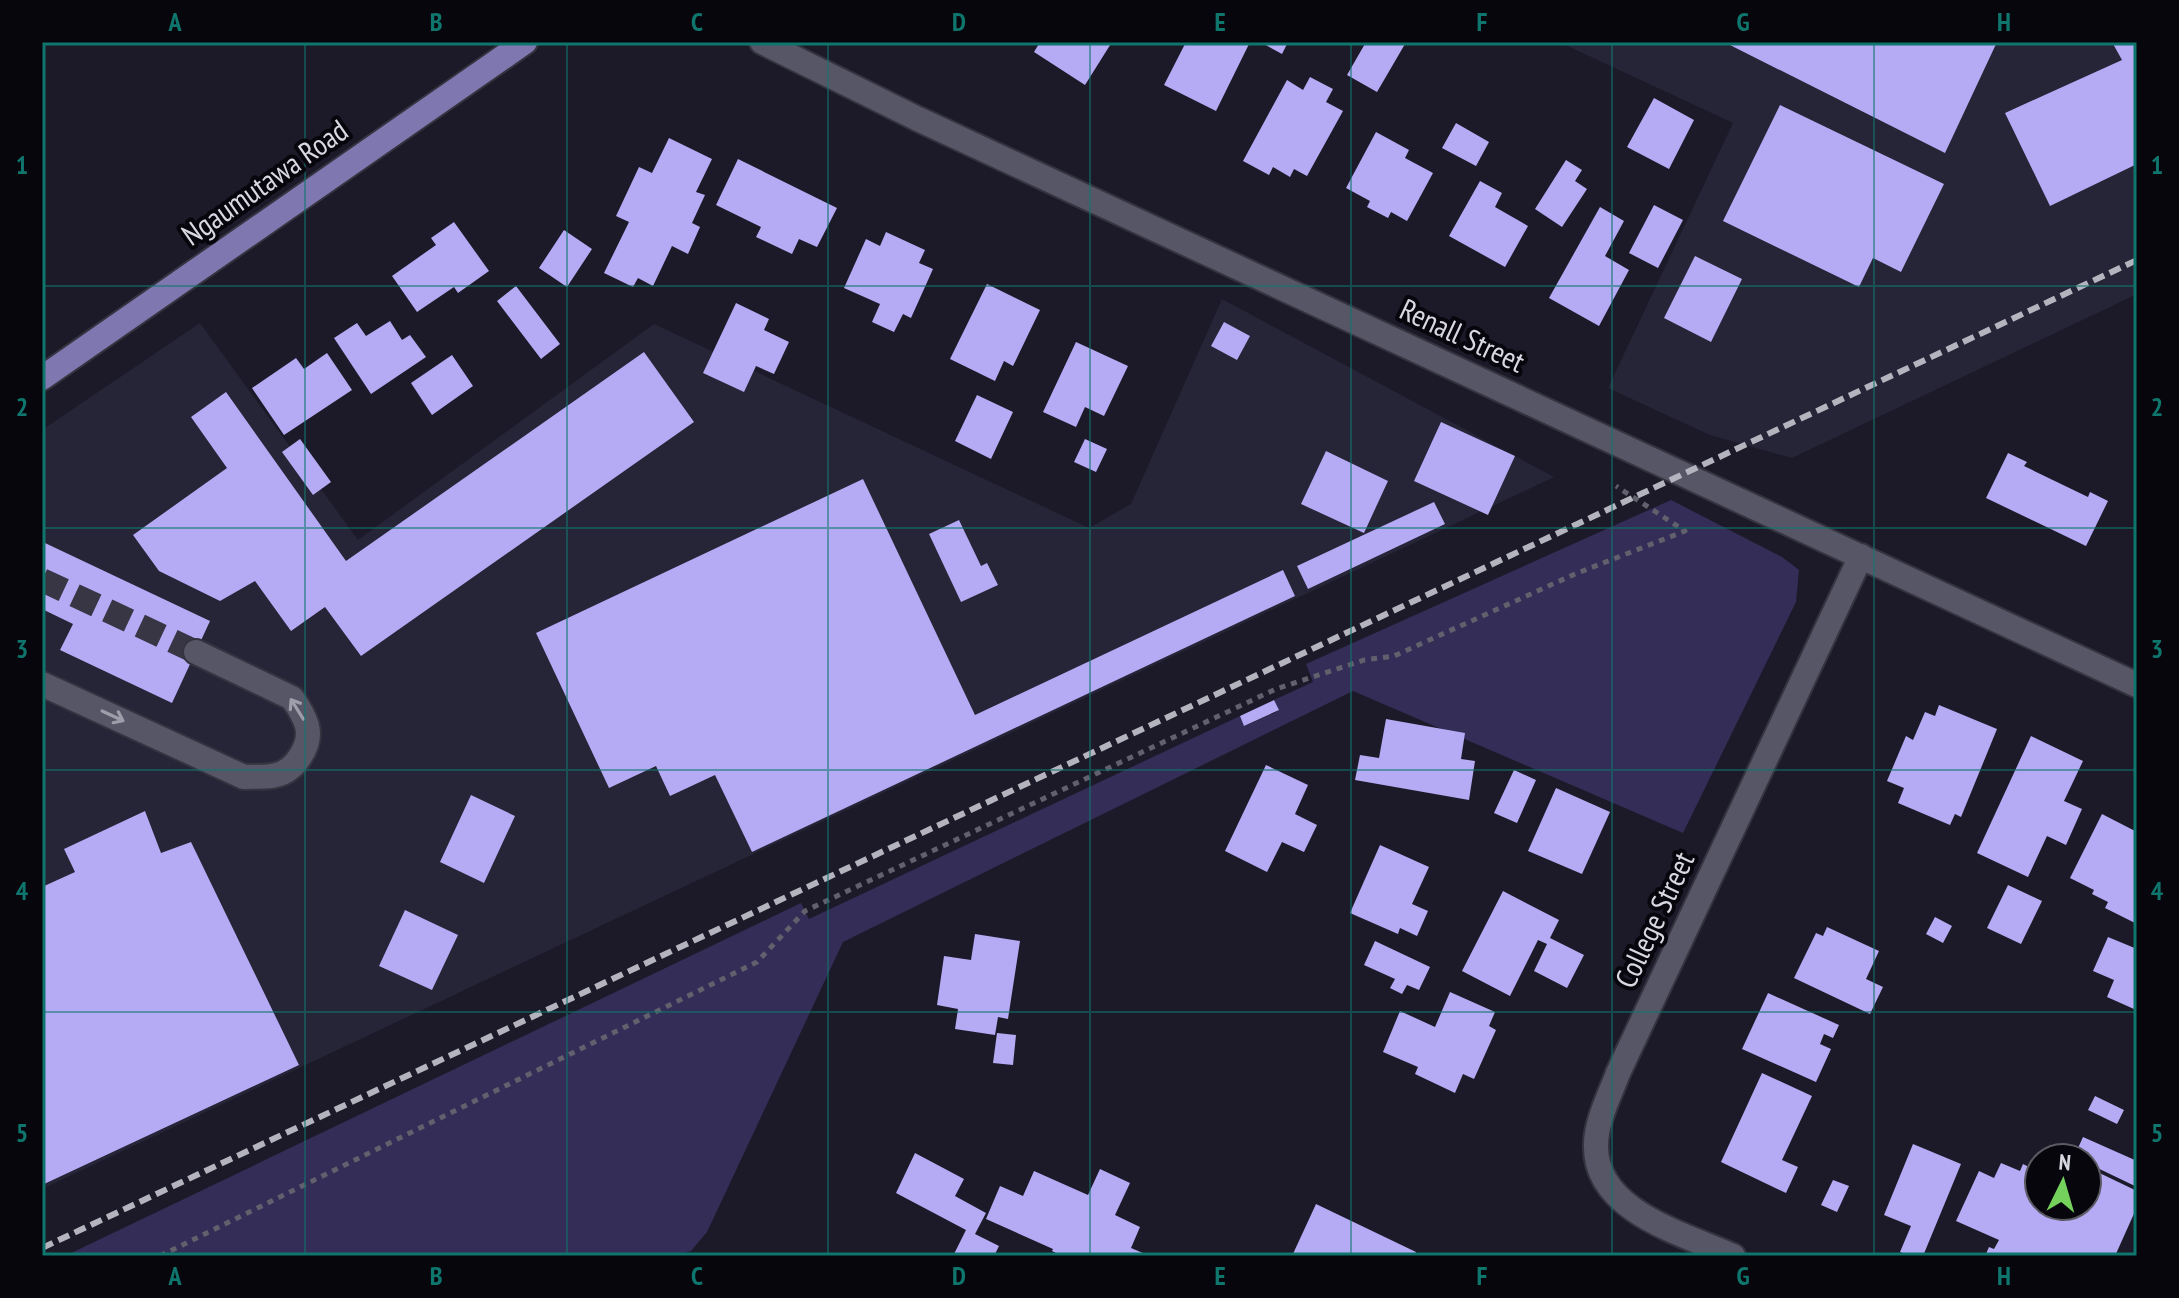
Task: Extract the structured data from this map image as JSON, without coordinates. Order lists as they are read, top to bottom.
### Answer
{
  "streets": {
    "main road": ["Ngaumutawa Road"],
    "street": ["Renall Street", "College Street"]
  },
  "crossings": [
    ["Renall Street", "College Street"]
  ],
  "north": "top",
  "grid": {
    "columns": [
      "A",
      "B",
      "C",
      "D",
      "E",
      "F",
      "G",
      "H"
    ],
    "rows": [
      "1",
      "2",
      "3",
      "4",
      "5"
    ]
  }
}
